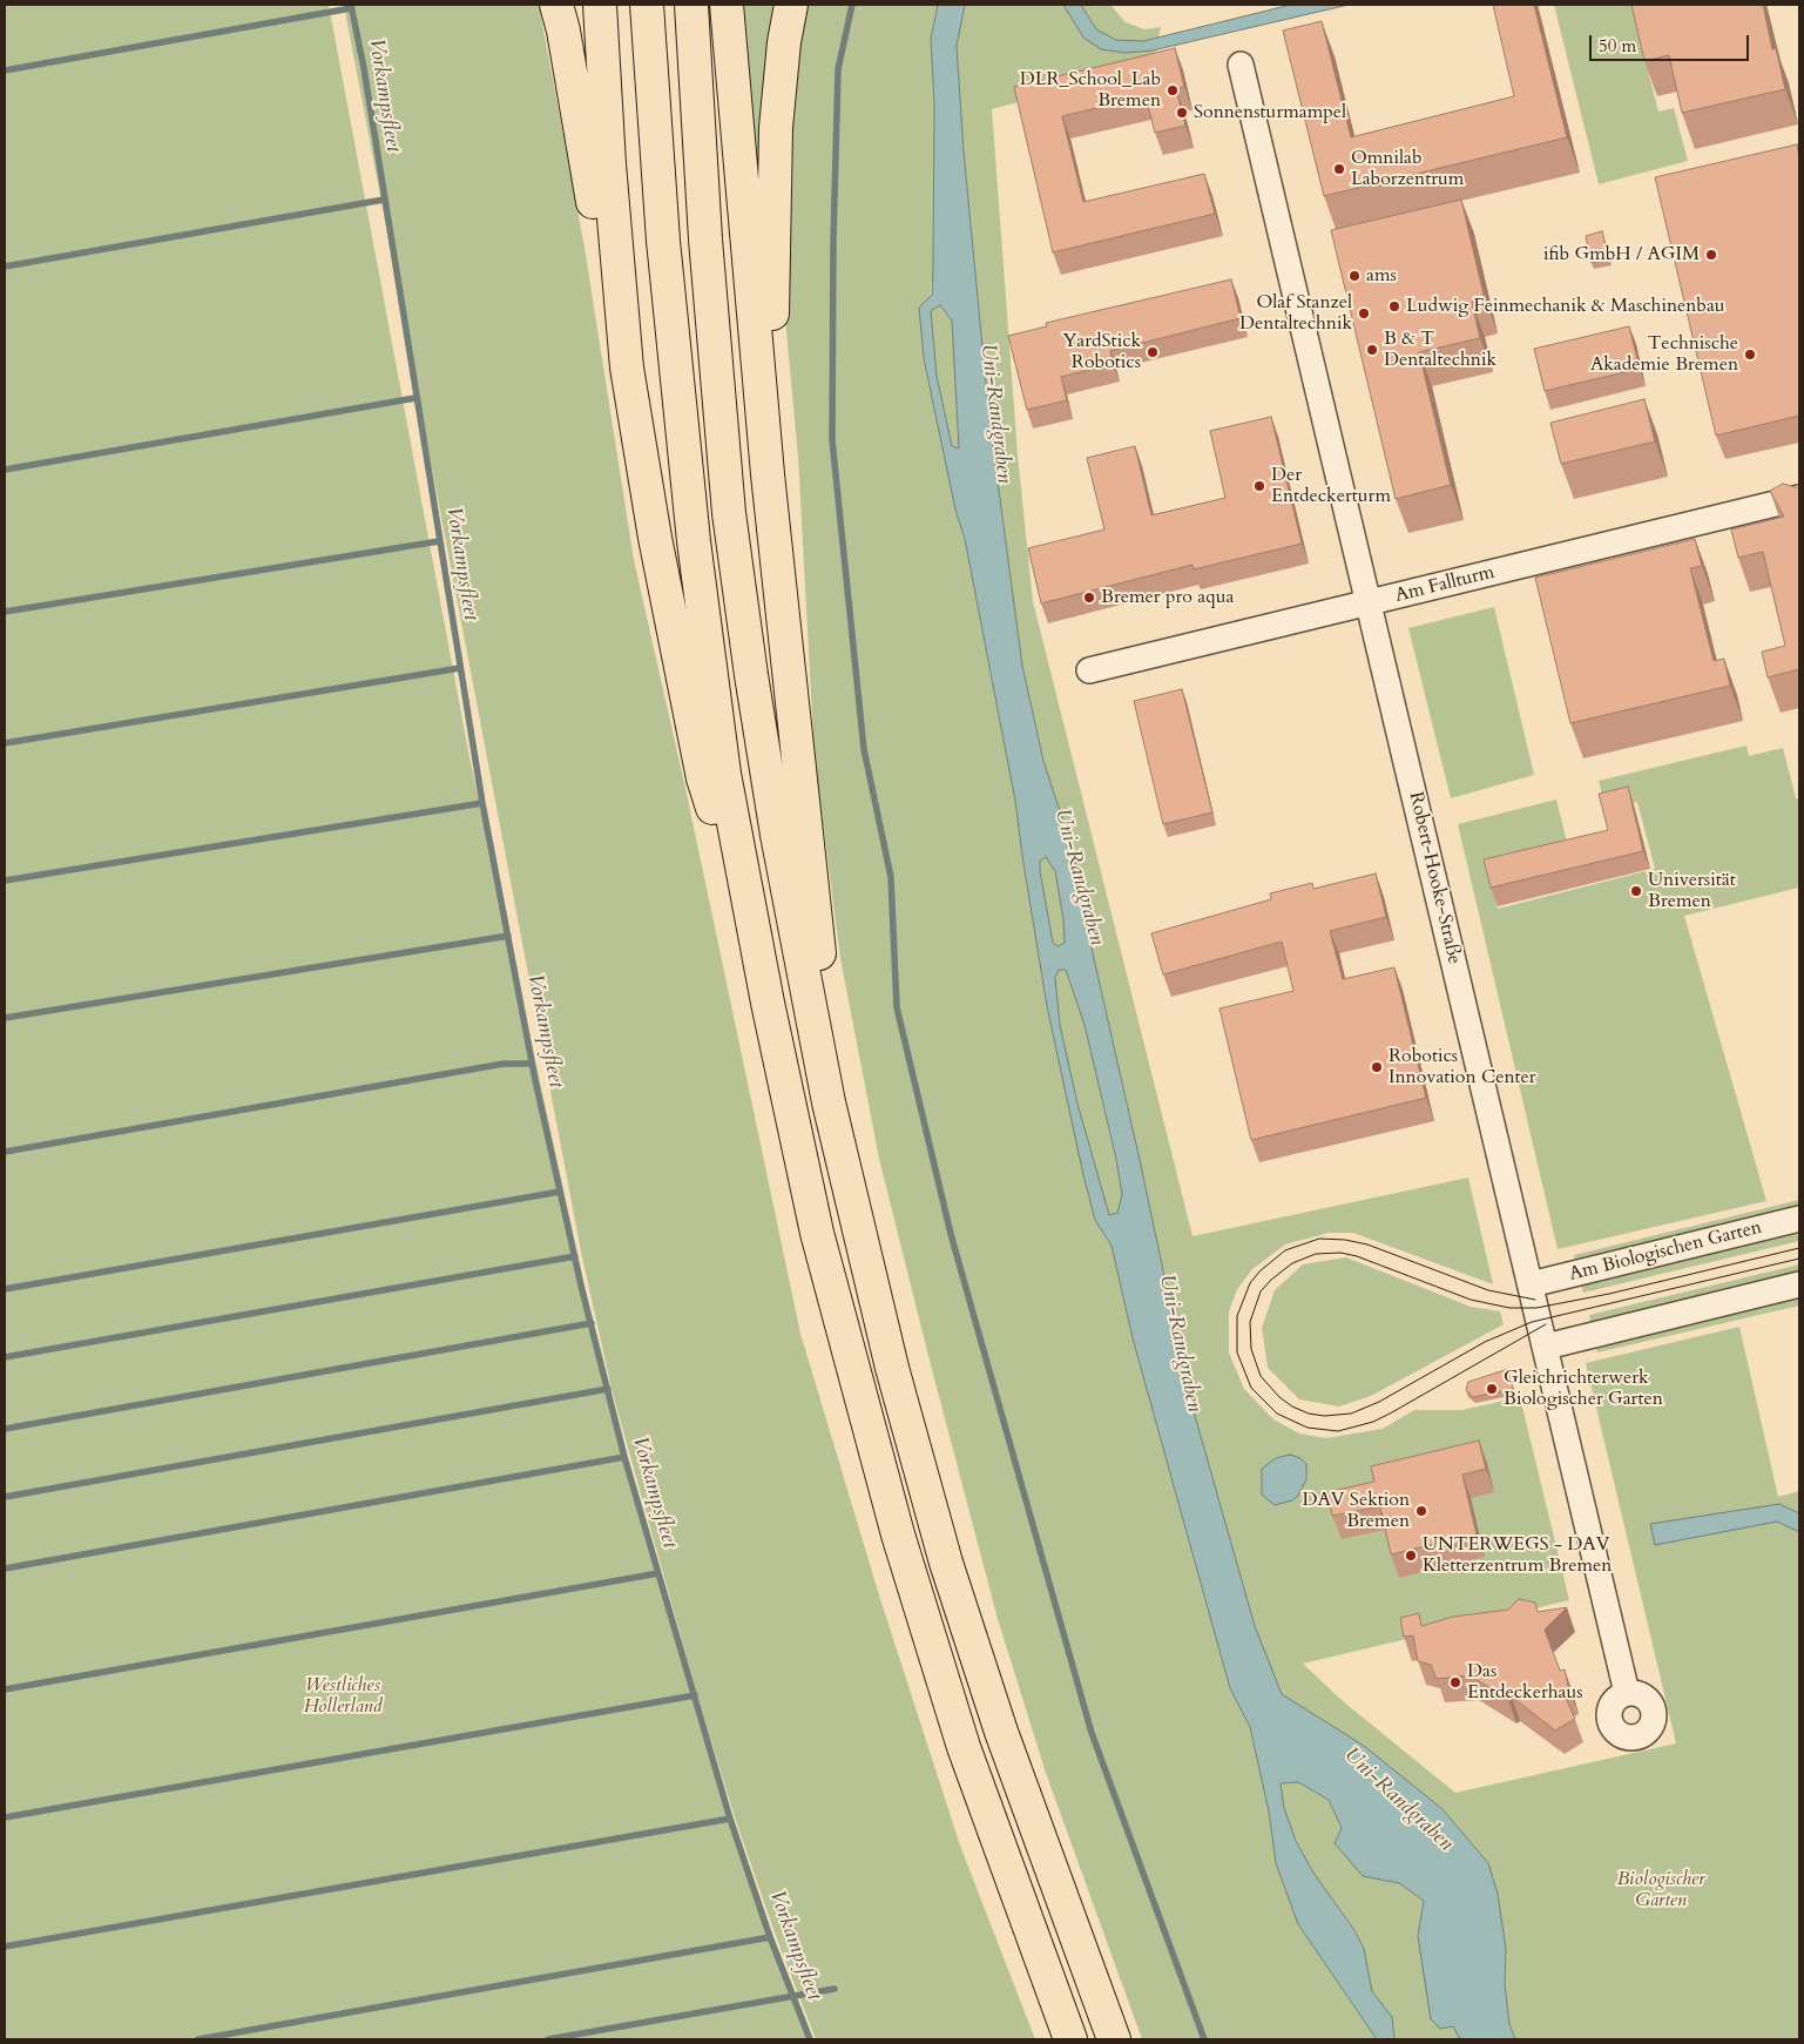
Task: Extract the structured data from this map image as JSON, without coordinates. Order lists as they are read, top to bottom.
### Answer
{
  "streets": {
    "street": ["Am Fallturm", "Robert-Hooke-Straße", "Am Biologischen Garten"]
  },
  "crossings": [
    ["Am Fallturm", "Robert-Hooke-Straße"],
    ["Robert-Hooke-Straße", "Am Biologischen Garten"]
  ],
  "water": ["Vorkampsfleet", "Uni-Randgraben"],
  "parks": ["Westliches Hollerland", "Biologischer Garten"],
  "places": [
    "DLR_School_Lab Bremen",
    "Sonnensturmampel",
    "Omnilab Laborzentrum",
    "ifib GmbH / AGIM",
    "ams",
    "Ludwig Feinmechanik & Maschinenbau",
    "Olaf Stanzel Dentaltechnik",
    "B & T Dentaltechnik",
    "YardStick Robotics",
    "Technische Akademie Bremen",
    "Der Entdeckerturm",
    "Bremer pro aqua",
    "Universität Bremen",
    "Robotics Innovation Center",
    "Gleichrichterwerk Biologischer Garten",
    "DAV Sektion Bremen",
    "UNTERWEGS - DAV Kletterzentrum Bremen",
    "Das Entdeckerhaus"
  ],
  "scale_bar": "50 m"
}
